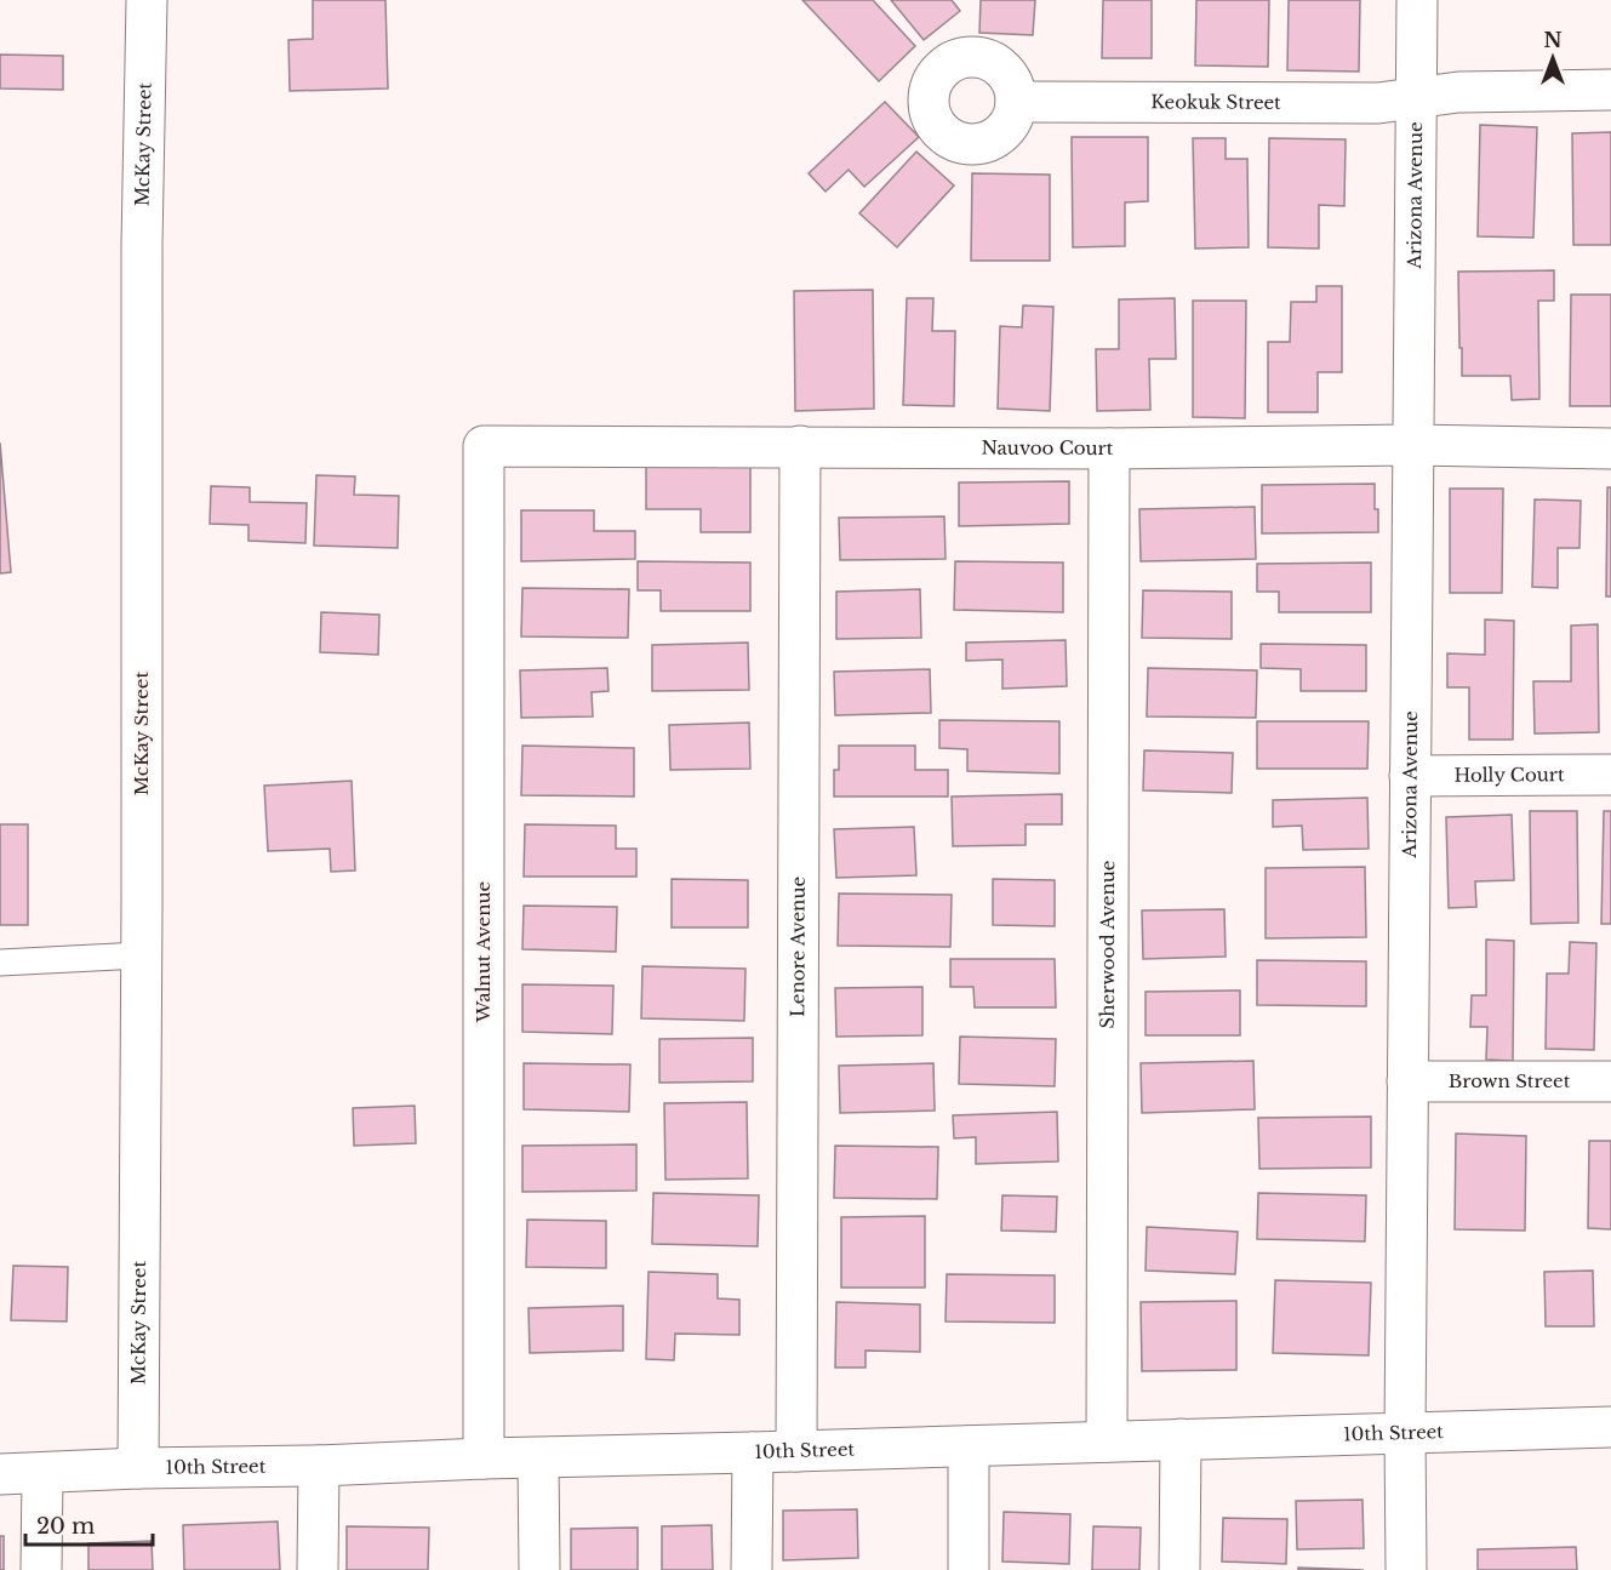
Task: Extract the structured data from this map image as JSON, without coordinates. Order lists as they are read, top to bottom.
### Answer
{
  "streets": {
    "street": [
      "Keokuk Street",
      "McKay Street",
      "Arizona Avenue",
      "Nauvoo Court",
      "Holly Court",
      "Sherwood Avenue",
      "Lenore Avenue",
      "Walnut Avenue",
      "Brown Street",
      "10th Street"
    ]
  },
  "crossings": [
    ["Keokuk Street", "Arizona Avenue"],
    ["McKay Street", "10th Street"],
    ["Arizona Avenue", "Nauvoo Court"],
    ["Arizona Avenue", "Holly Court"],
    ["Arizona Avenue", "Brown Street"],
    ["Arizona Avenue", "10th Street"],
    ["Nauvoo Court", "Sherwood Avenue"],
    ["Nauvoo Court", "Lenore Avenue"],
    ["Nauvoo Court", "Walnut Avenue"],
    ["Sherwood Avenue", "10th Street"],
    ["Lenore Avenue", "10th Street"],
    ["Walnut Avenue", "10th Street"]
  ],
  "scale_bar": "20 m",
  "north": "top"
}
